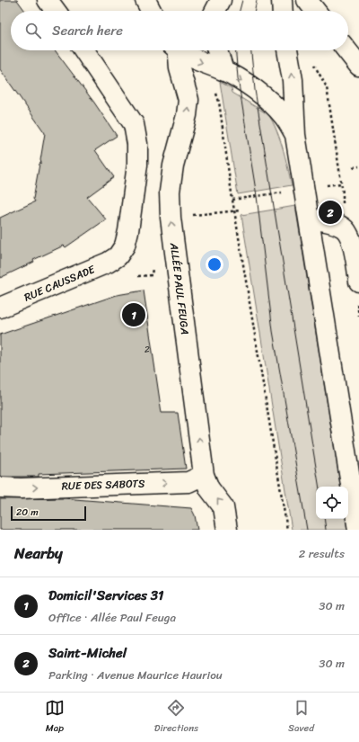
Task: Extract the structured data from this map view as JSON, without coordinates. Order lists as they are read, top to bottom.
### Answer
{
  "streets": {
    "street": ["RUE CAUSSADE", "ALLÉE PAUL FEUGA", "RUE DES SABOTS"]
  },
  "crossings": [
    ["ALLÉE PAUL FEUGA", "RUE DES SABOTS"]
  ],
  "one_way": ["RUE DES SABOTS"],
  "house_numbers": ["2"],
  "scale_bar": "20 m",
  "page": {
    "search": "Search here",
    "pins": ["2", "1"],
    "scale": "20 m",
    "heading": ["Nearby", "2 results"],
    "list": [
      {
        "mark": "1",
        "name": "Domicil'Services 31",
        "note": "Office · Allée Paul Feuga",
        "value": "30 m"
      },
      {
        "mark": "2",
        "name": "Saint-Michel",
        "note": "Parking · Avenue Maurice Hauriou",
        "value": "30 m"
      }
    ],
    "nav": ["Map", "Directions", "Saved"]
  }
}
